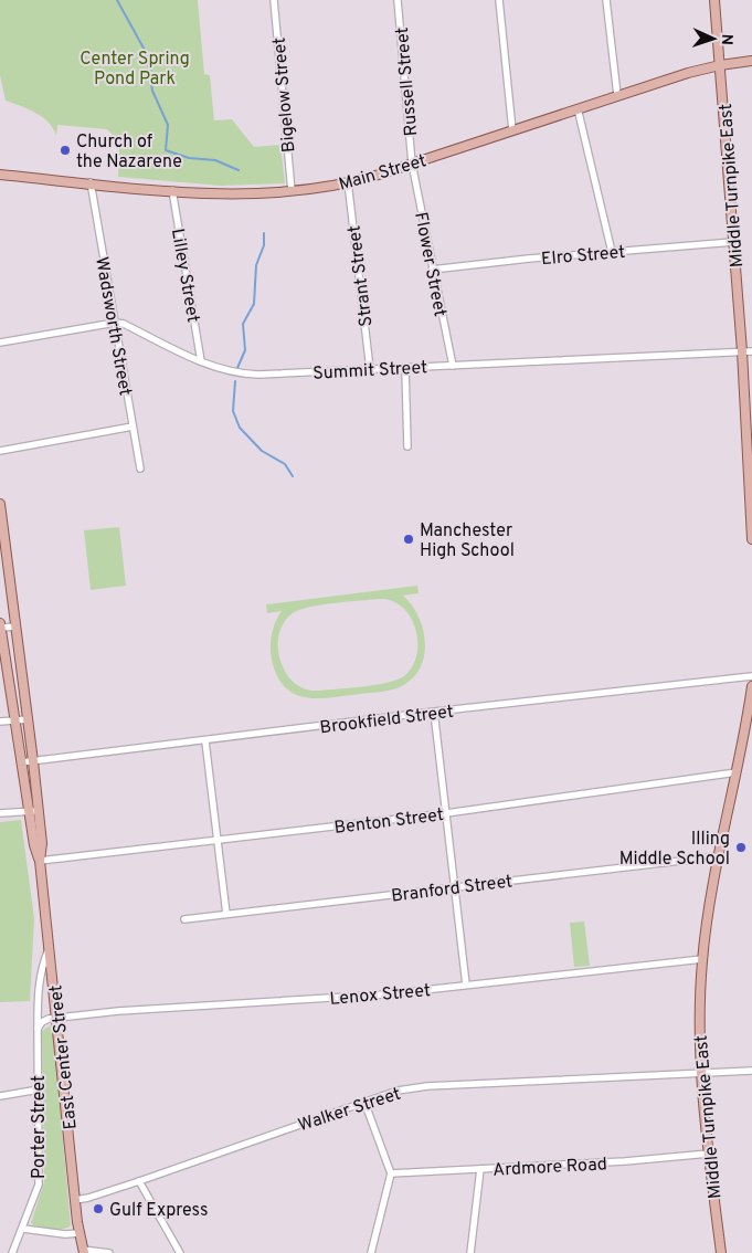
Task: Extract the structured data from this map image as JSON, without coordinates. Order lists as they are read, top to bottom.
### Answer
{
  "streets": {
    "main road": ["Main Street", "Middle Turnpike East", "East Center Street"],
    "street": [
      "Russell Street",
      "Bigelow Street",
      "Elro Street",
      "Flower Street",
      "Lilley Street",
      "Strant Street",
      "Wadsworth Street",
      "Summit Street",
      "Brookfield Street",
      "Benton Street",
      "Branford Street",
      "Lenox Street",
      "Walker Street",
      "Porter Street",
      "Ardmore Road"
    ]
  },
  "crossings": [
    ["Russell Street", "Main Street"],
    ["Russell Street", "Flower Street"],
    ["Bigelow Street", "Main Street"],
    ["Main Street", "Middle Turnpike East"],
    ["Main Street", "Flower Street"],
    ["Main Street", "Lilley Street"],
    ["Main Street", "Strant Street"],
    ["Main Street", "Wadsworth Street"],
    ["Middle Turnpike East", "Elro Street"],
    ["Middle Turnpike East", "Summit Street"],
    ["Middle Turnpike East", "Benton Street"],
    ["Middle Turnpike East", "Branford Street"],
    ["Middle Turnpike East", "Lenox Street"],
    ["Middle Turnpike East", "Walker Street"],
    ["Middle Turnpike East", "Ardmore Road"],
    ["Elro Street", "Flower Street"],
    ["Flower Street", "Summit Street"],
    ["Lilley Street", "Summit Street"],
    ["Strant Street", "Summit Street"],
    ["Wadsworth Street", "Summit Street"],
    ["Brookfield Street", "East Center Street"],
    ["Benton Street", "East Center Street"],
    ["Lenox Street", "East Center Street"],
    ["East Center Street", "Walker Street"],
    ["East Center Street", "Porter Street"]
  ],
  "parks": ["Center Spring Pond Park"],
  "places": [
    "Church of the Nazarene",
    "Manchester High School",
    "Illing Middle School",
    "Gulf Express"
  ],
  "north": "right"
}
